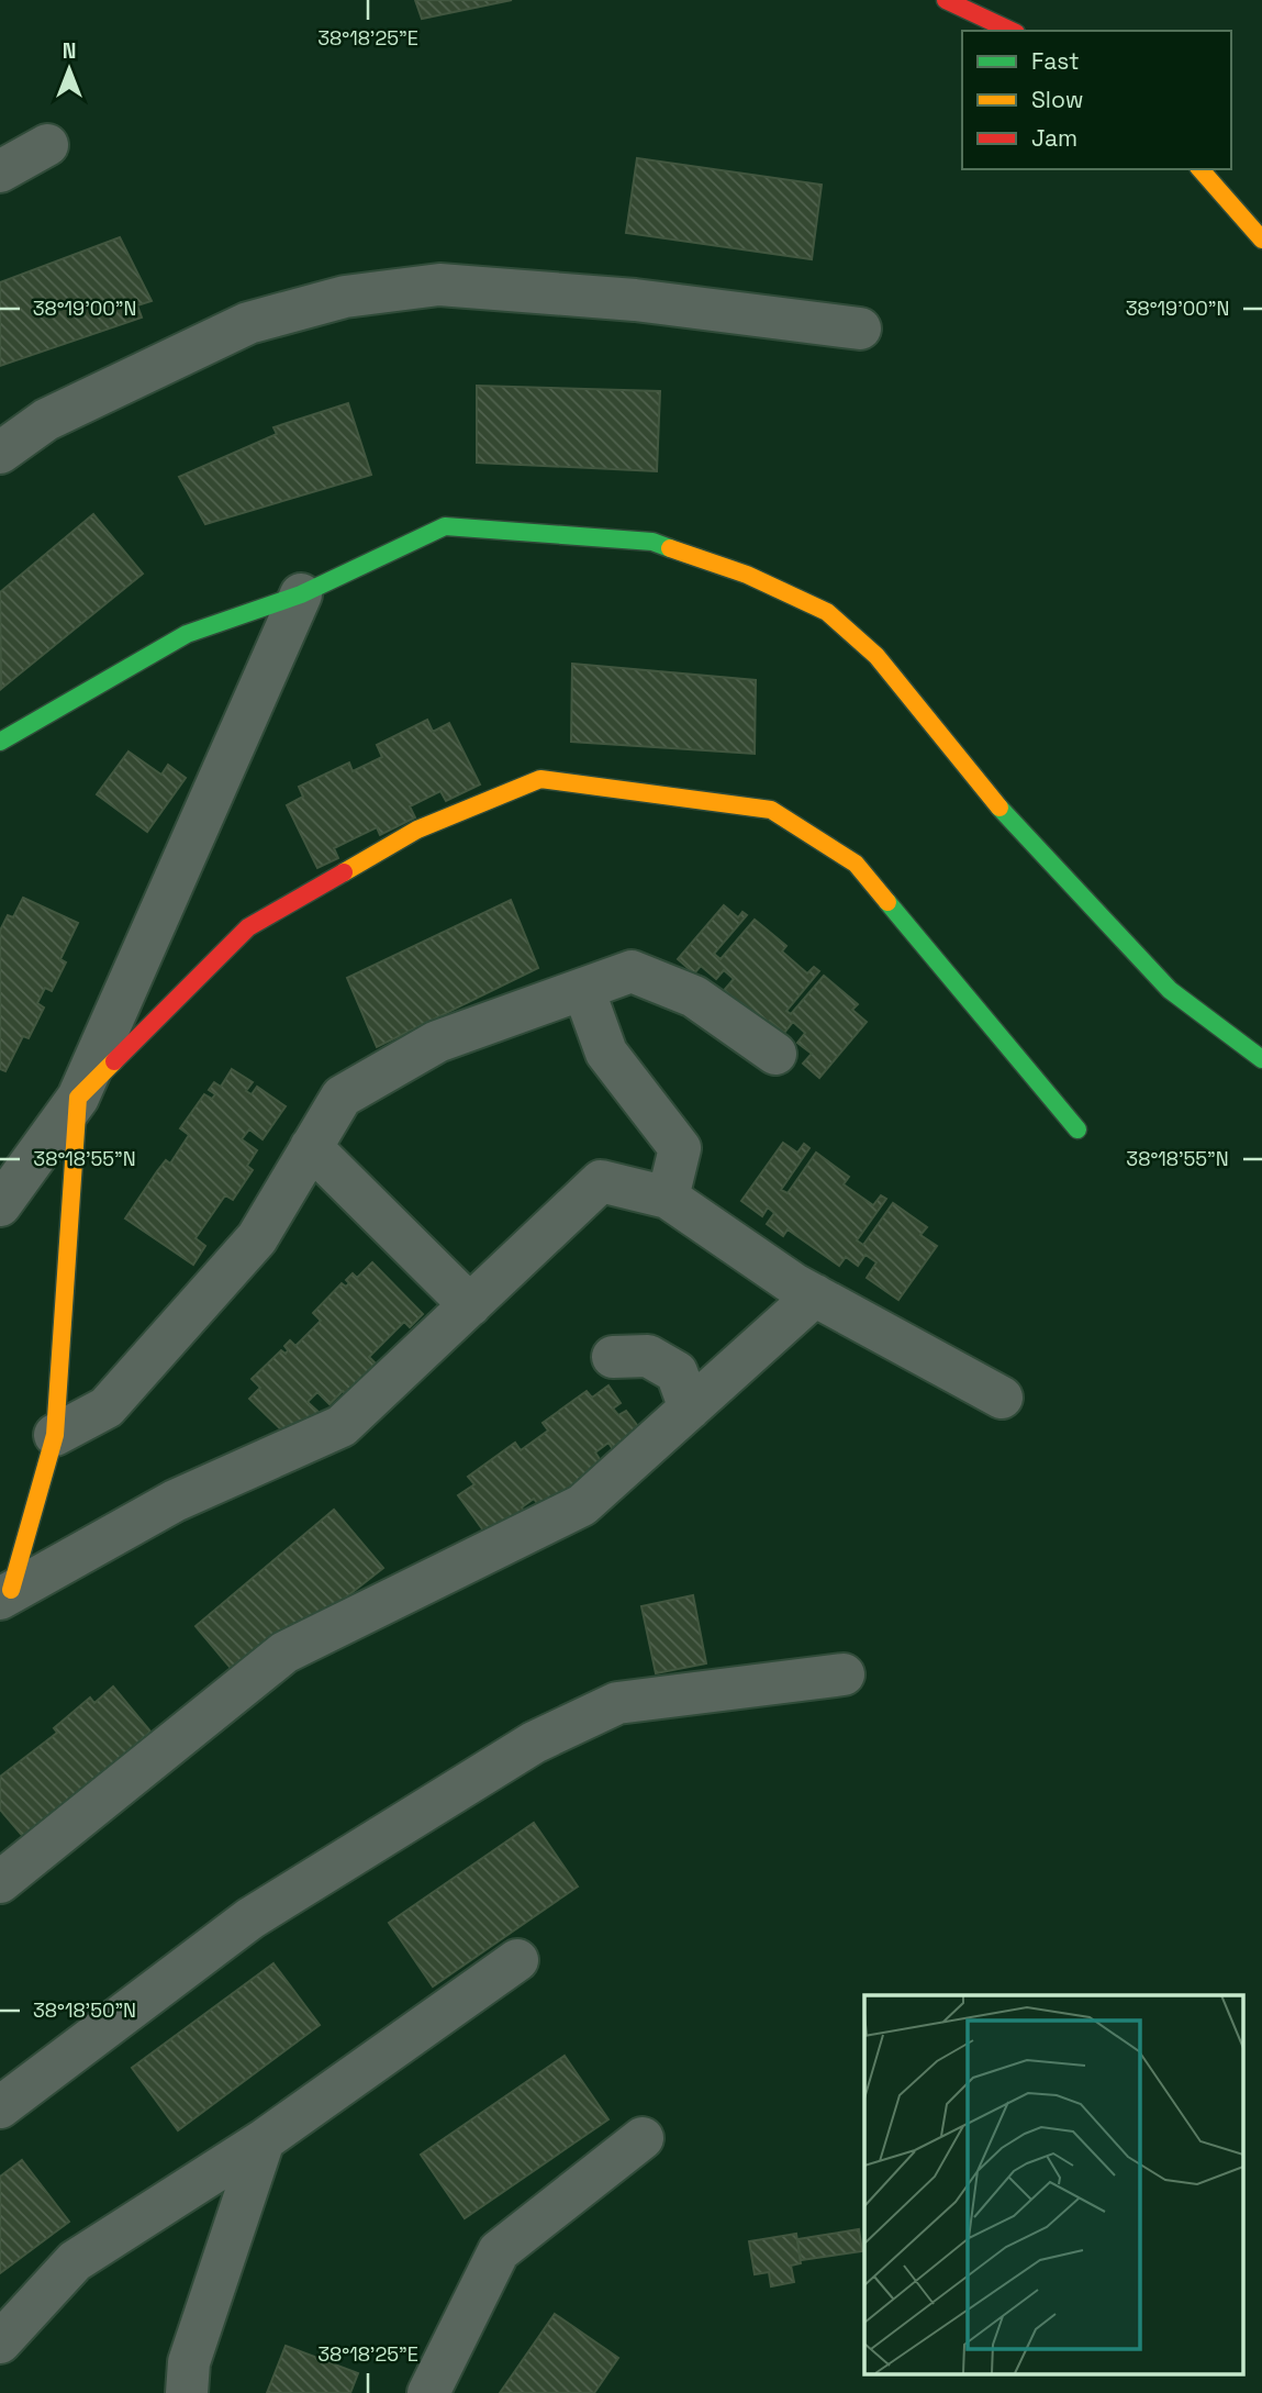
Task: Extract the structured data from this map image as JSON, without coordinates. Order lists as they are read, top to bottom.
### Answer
{
  "legend": ["Fast", "Slow", "Jam"],
  "north": "top",
  "coordinates": [
    "38°18'25\"E",
    "38°19'00\"N",
    "38°18'55\"N",
    "38°18'50\"N"
  ]
}
